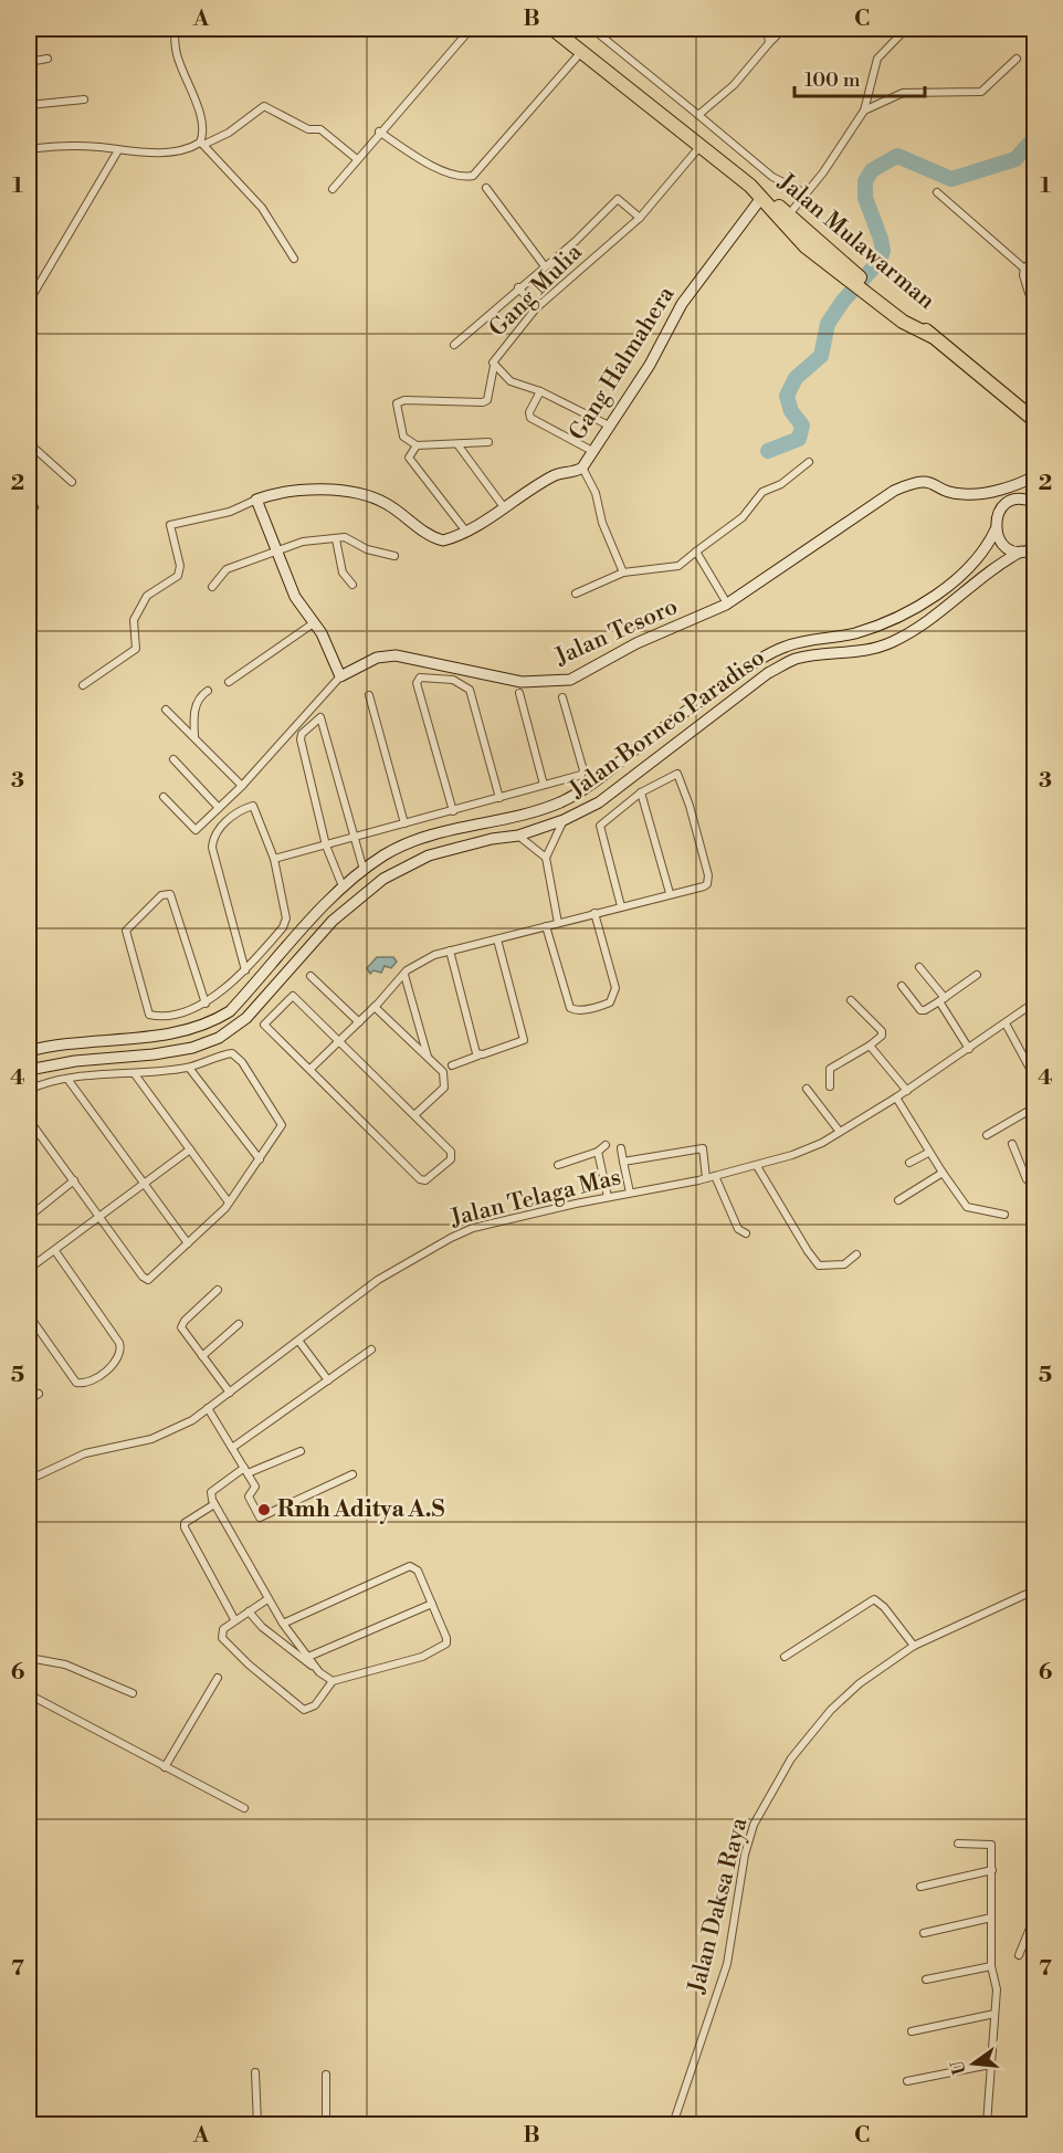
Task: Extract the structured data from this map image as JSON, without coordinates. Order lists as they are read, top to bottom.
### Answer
{
  "streets": {
    "highway": ["Jalan Mulawarman"],
    "street": [
      "Gang Mulia",
      "Gang Halmahera",
      "Jalan Tesoro",
      "Jalan Borneo Paradiso",
      "Jalan Telaga Mas",
      "Jalan Daksa Raya"
    ]
  },
  "crossings": [
    ["Jalan Mulawarman", "Gang Mulia"],
    ["Jalan Mulawarman", "Gang Halmahera"],
    ["Gang Mulia", "Gang Halmahera"]
  ],
  "places": ["Rmh Aditya A.S"],
  "scale_bar": "100 m",
  "north": "left",
  "grid": {
    "columns": ["A", "B", "C"],
    "rows": [
      "1",
      "2",
      "3",
      "4",
      "5",
      "6",
      "7"
    ]
  }
}
